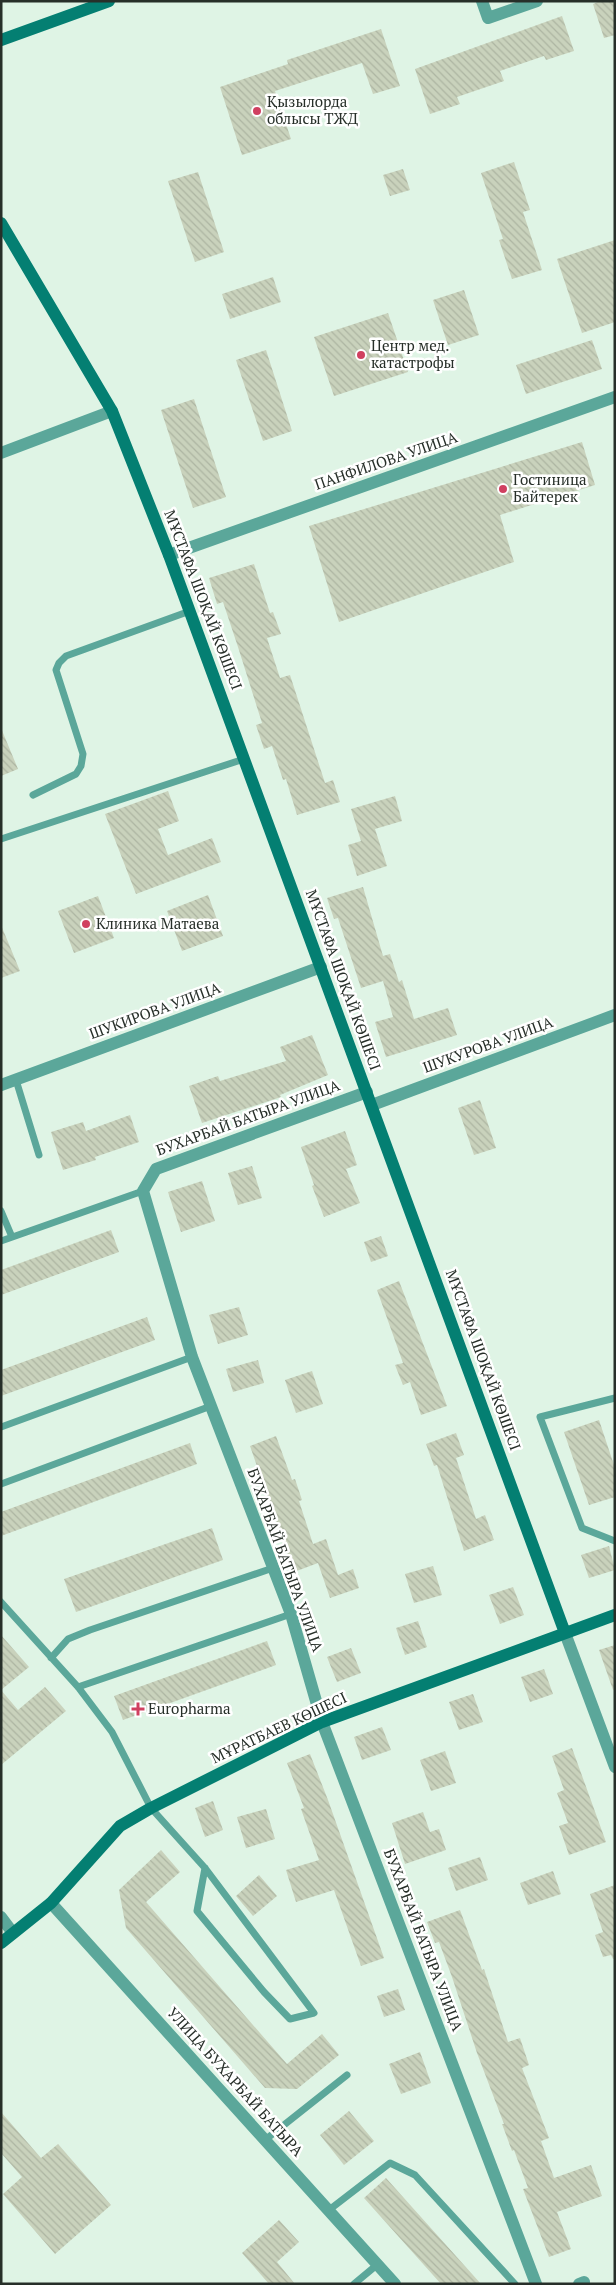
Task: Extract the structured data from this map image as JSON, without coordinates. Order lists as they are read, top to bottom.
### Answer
{
  "streets": {
    "street": [
      "ПАНФИЛОВА УЛИЦА",
      "МҰСТАФА ШОҚАЙ КӨШЕСІ",
      "ШУКИРОВА УЛИЦА",
      "ШУКУРОВА УЛИЦА",
      "БУХАРБАЙ БАТЫРА УЛИЦА",
      "МҰРАТБАЕВ КӨШЕСІ",
      "УЛИЦА БУХАРБАЙ БАТЫРА"
    ]
  },
  "crossings": [
    ["ПАНФИЛОВА УЛИЦА", "МҰСТАФА ШОҚАЙ КӨШЕСІ"],
    ["МҰСТАФА ШОҚАЙ КӨШЕСІ", "ШУКИРОВА УЛИЦА"],
    ["МҰСТАФА ШОҚАЙ КӨШЕСІ", "ШУКУРОВА УЛИЦА"],
    ["МҰСТАФА ШОҚАЙ КӨШЕСІ", "БУХАРБАЙ БАТЫРА УЛИЦА"],
    ["МҰСТАФА ШОҚАЙ КӨШЕСІ", "МҰРАТБАЕВ КӨШЕСІ"],
    ["БУХАРБАЙ БАТЫРА УЛИЦА", "МҰРАТБАЕВ КӨШЕСІ"],
    ["МҰРАТБАЕВ КӨШЕСІ", "УЛИЦА БУХАРБАЙ БАТЫРА"]
  ],
  "places": {
    "other": [
      "Қызылорда облысы ТЖД",
      "Центр мед. катастрофы",
      "Гостиница Байтерек",
      "Клиника Матаева"
    ],
    "health": ["Europharma"]
  }
}
